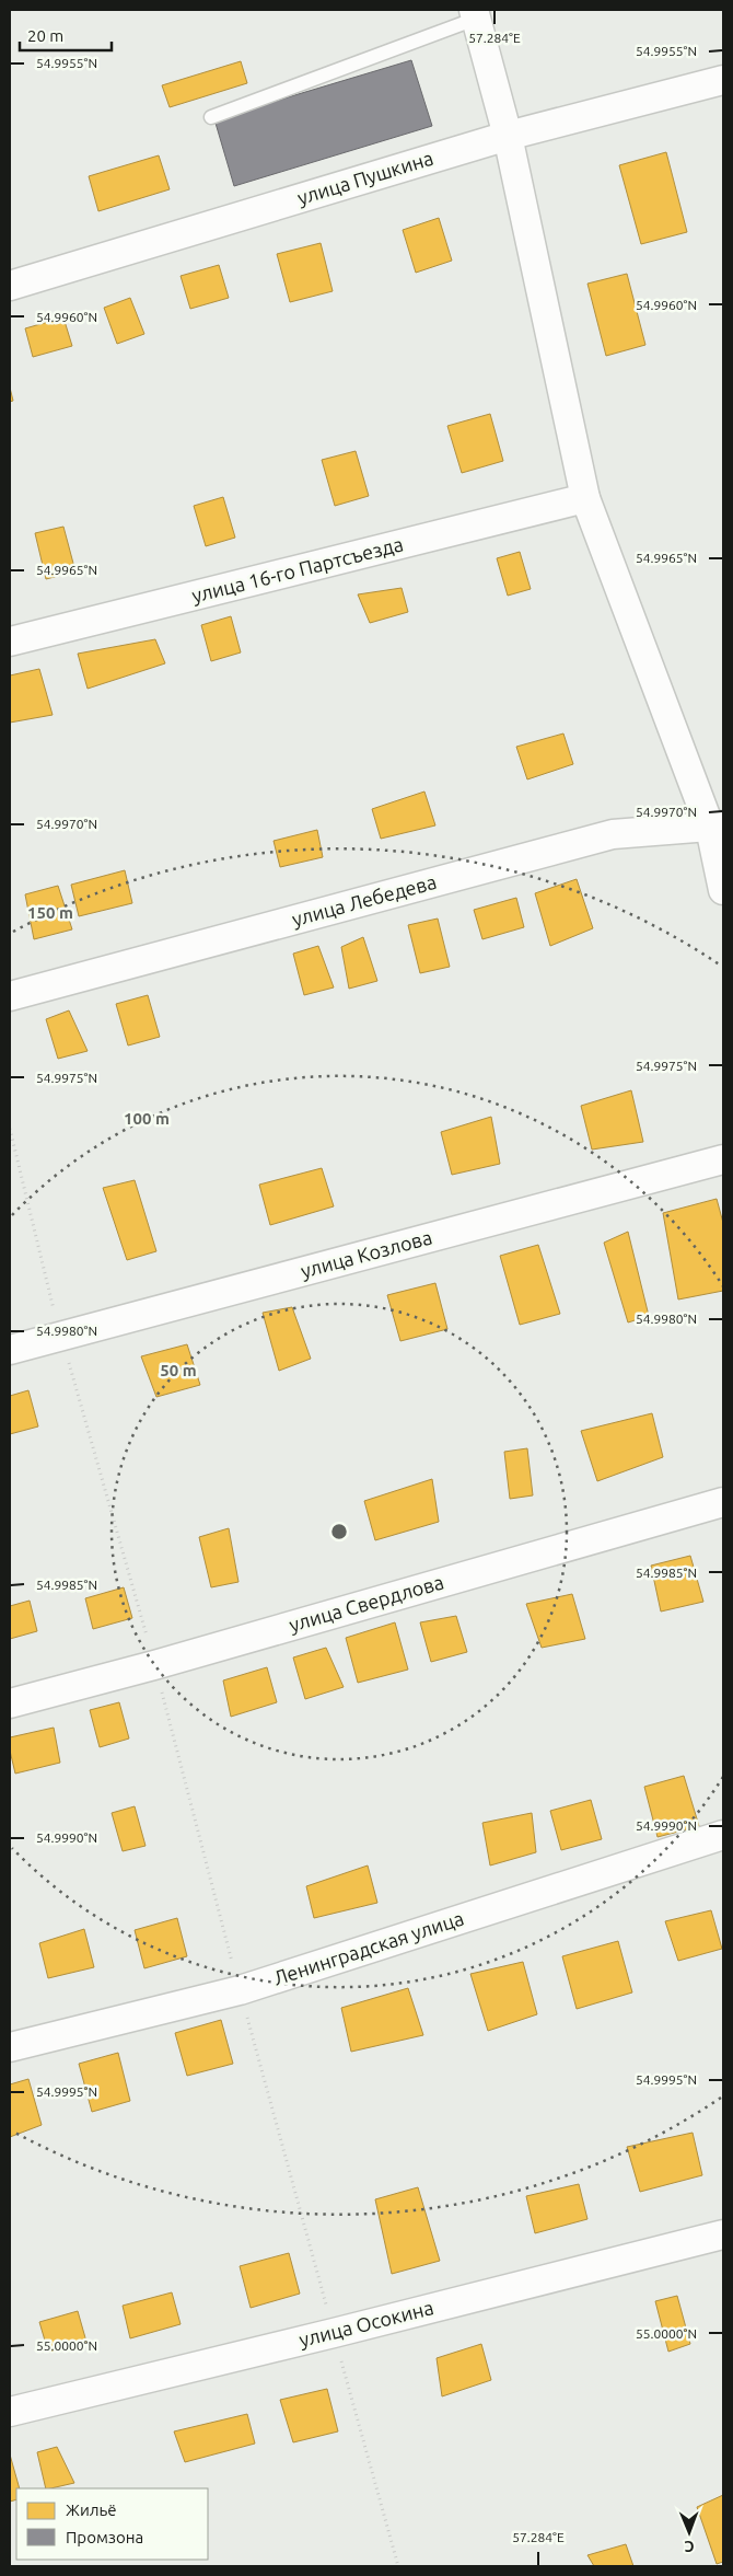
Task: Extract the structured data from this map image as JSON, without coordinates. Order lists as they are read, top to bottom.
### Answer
{
  "streets": {
    "street": [
      "улица Пушкина",
      "улица 16-го Партсъезда",
      "улица Лебедева",
      "улица Козлова",
      "улица Свердлова",
      "Ленинградская улица",
      "улица Осокина"
    ]
  },
  "legend": ["Жильё", "Промзона"],
  "scale_bar": "20 m",
  "north": "bottom",
  "coordinates": [
    "57.284°E",
    "54.9955°N",
    "54.9960°N",
    "54.9965°N",
    "54.9970°N",
    "54.9975°N",
    "54.9980°N",
    "54.9985°N",
    "54.9990°N",
    "54.9995°N",
    "55.0000°N"
  ],
  "rings": ["150 m", "100 m", "50 m"]
}
